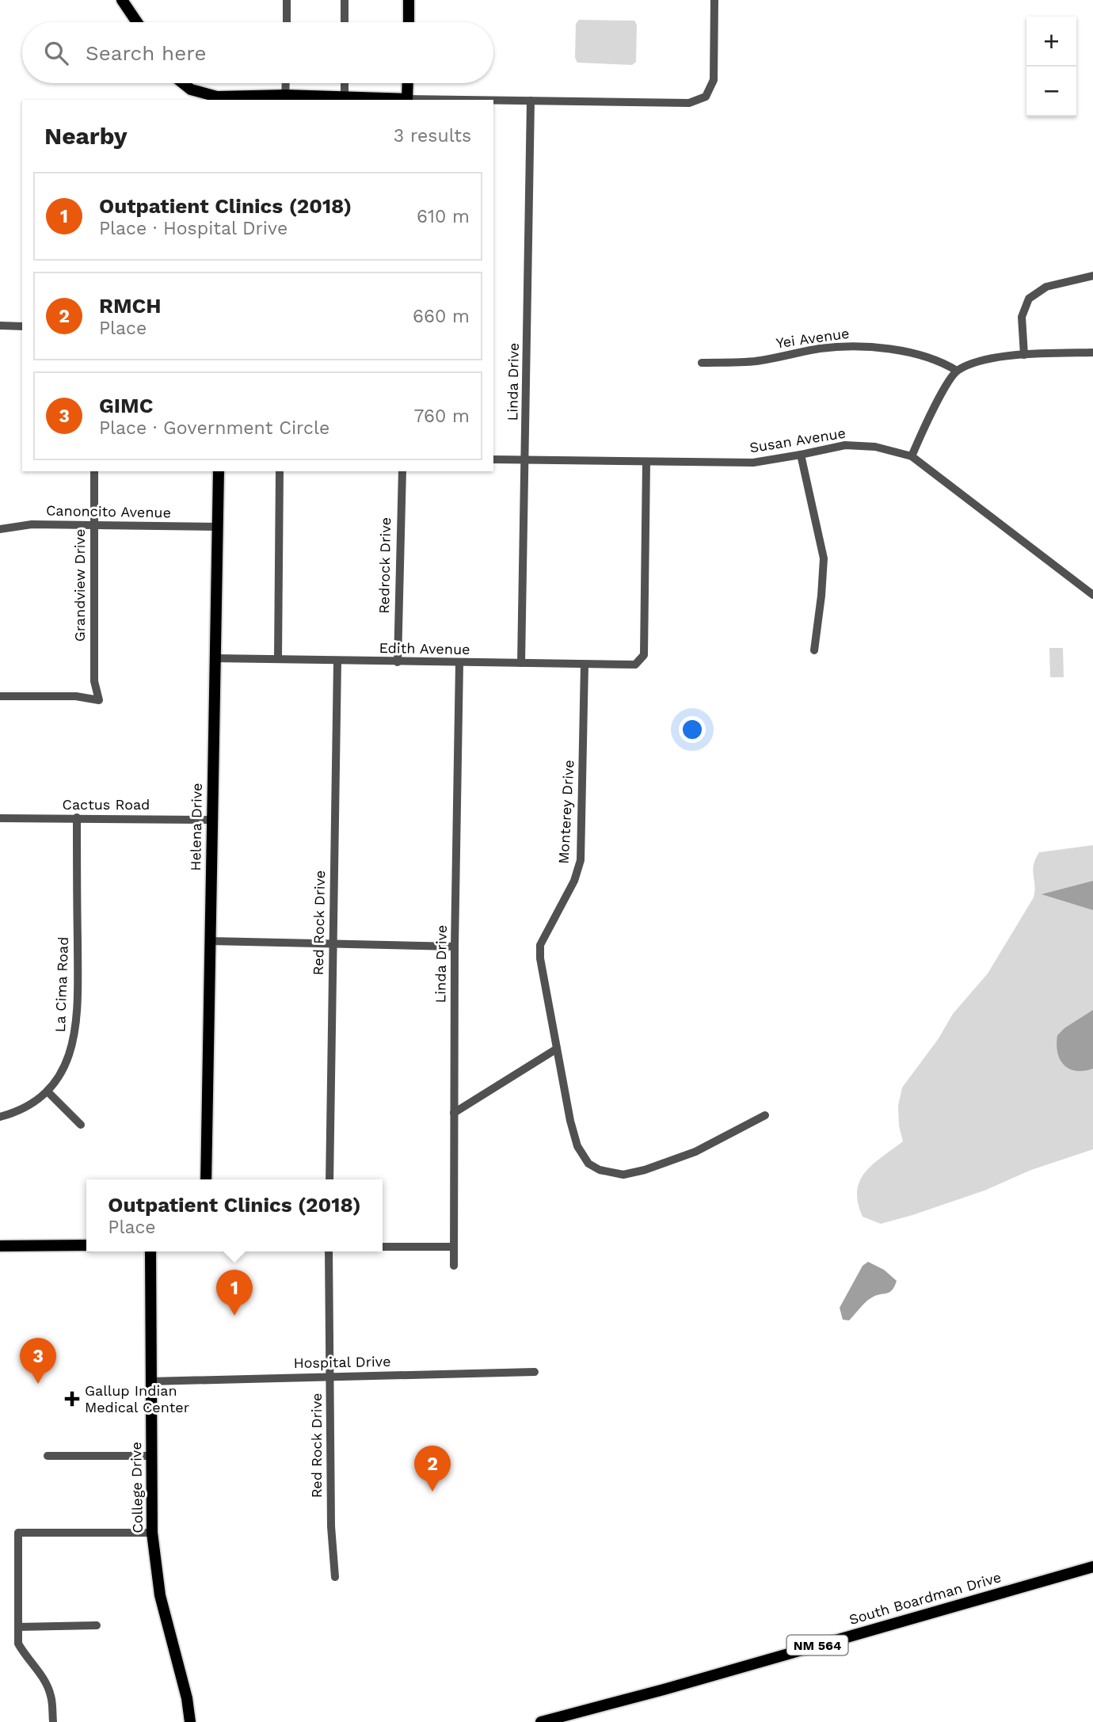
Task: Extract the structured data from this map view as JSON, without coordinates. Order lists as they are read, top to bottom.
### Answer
{
  "streets": {
    "main road": [
      "Helena Drive",
      "College Drive",
      "South Boardman Drive",
      "NM 564"
    ],
    "street": [
      "Yei Avenue",
      "Linda Drive",
      "Susan Avenue",
      "Canoncito Avenue",
      "Redrock Drive",
      "Grandview Drive",
      "Edith Avenue",
      "Cactus Road",
      "Monterey Drive",
      "Red Rock Drive",
      "La Cima Road",
      "Hospital Drive"
    ]
  },
  "crossings": [
    ["Linda Drive", "Susan Avenue"],
    ["Linda Drive", "Edith Avenue"],
    ["Susan Avenue", "Edith Avenue"],
    ["Canoncito Avenue", "Grandview Drive"],
    ["Canoncito Avenue", "Helena Drive"],
    ["Redrock Drive", "Edith Avenue"],
    ["Edith Avenue", "Monterey Drive"],
    ["Edith Avenue", "Helena Drive"],
    ["Edith Avenue", "Red Rock Drive"],
    ["Cactus Road", "Helena Drive"],
    ["Cactus Road", "La Cima Road"],
    ["Red Rock Drive", "Hospital Drive"],
    ["Hospital Drive", "College Drive"]
  ],
  "places": {
    "health": ["Gallup Indian Medical Center"]
  },
  "page": {
    "map_buttons": ["+", "−"],
    "search": "Search here",
    "heading": ["Nearby", "3 results"],
    "list": [
      {
        "mark": "1",
        "name": "Outpatient Clinics (2018)",
        "note": "Place · Hospital Drive",
        "value": "610 m"
      },
      {
        "mark": "2",
        "name": "RMCH",
        "note": "Place",
        "value": "660 m"
      },
      {
        "mark": "3",
        "name": "GIMC",
        "note": "Place · Government Circle",
        "value": "760 m"
      }
    ],
    "popup": ["Outpatient Clinics (2018)", "Place"],
    "pins": ["1", "3", "2"]
  }
}
